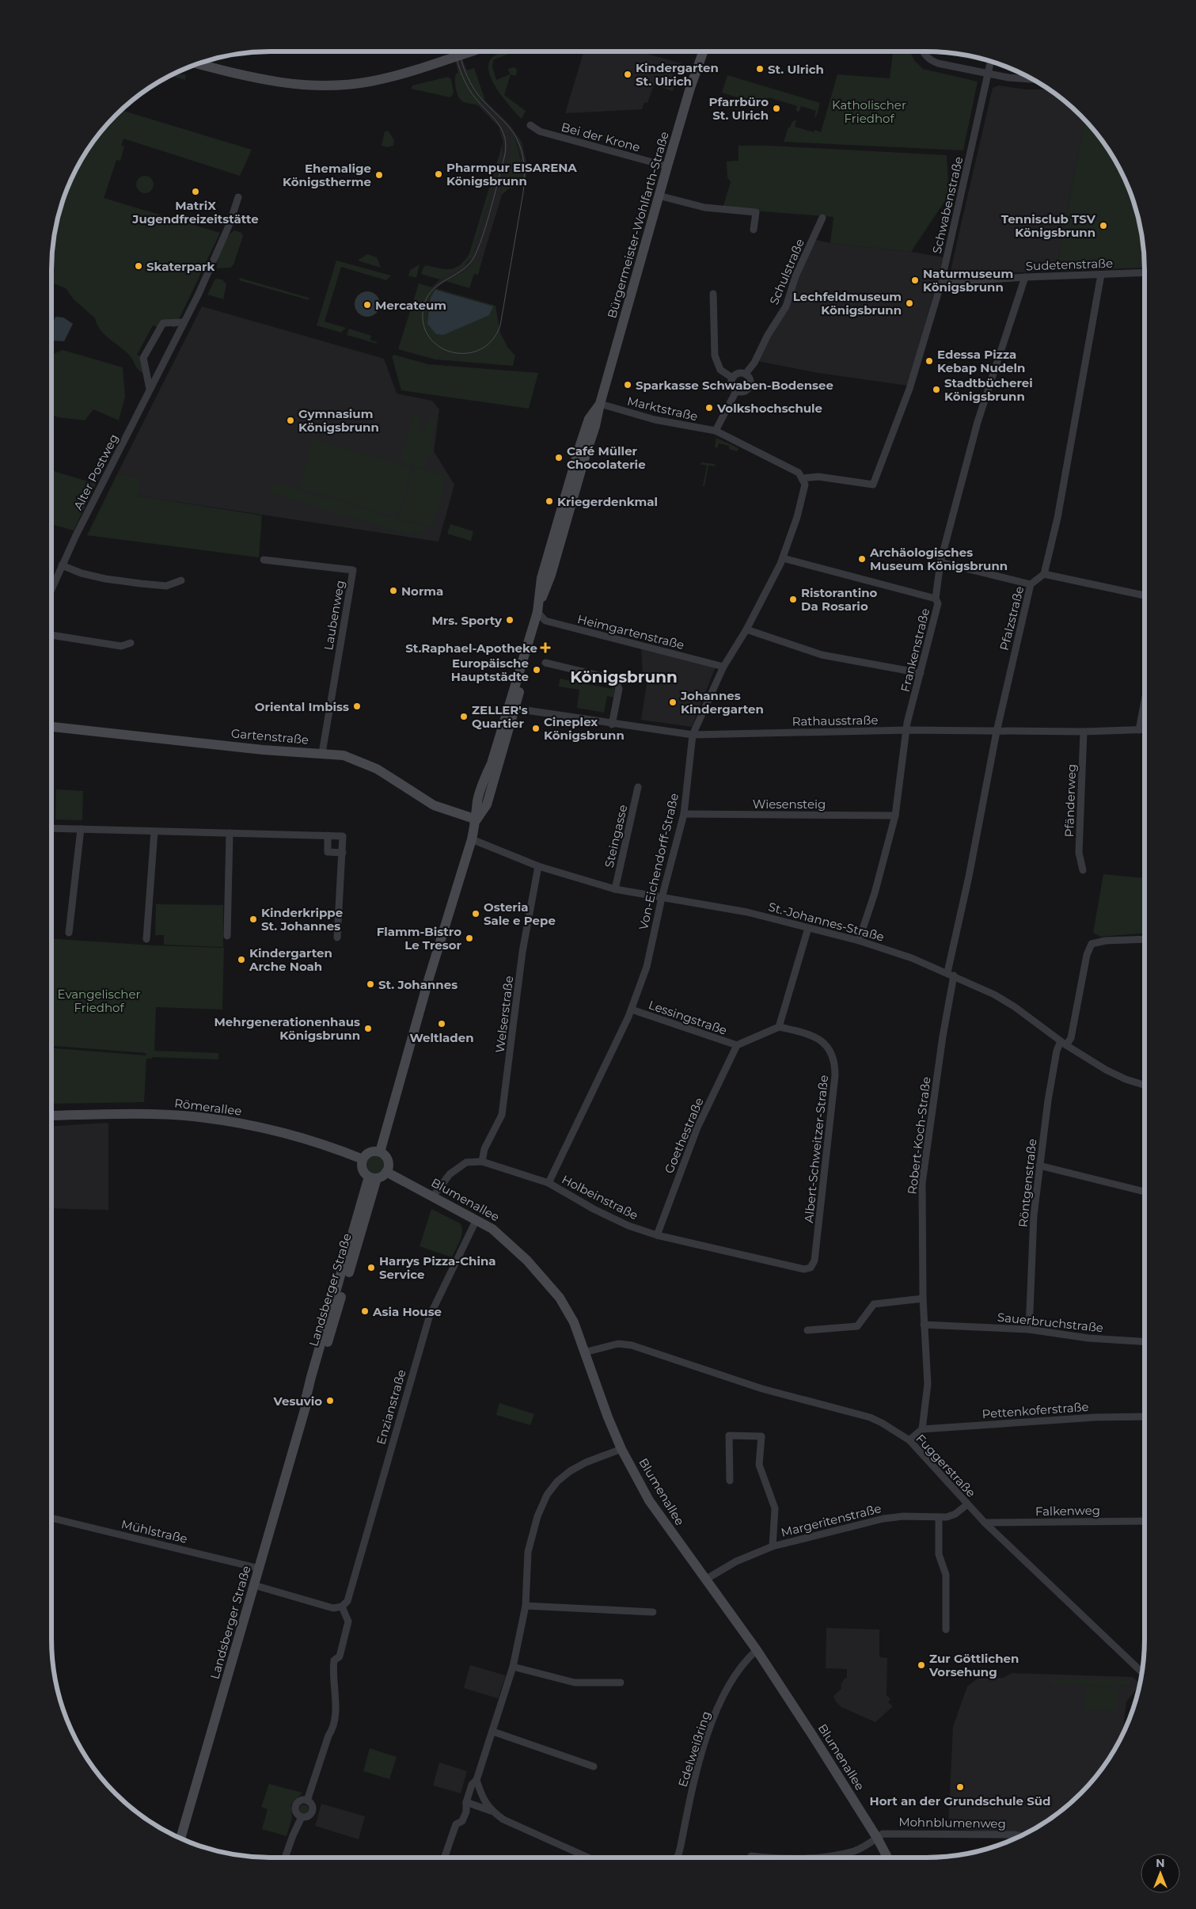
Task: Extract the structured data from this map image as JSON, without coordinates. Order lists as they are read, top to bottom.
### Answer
{
  "streets": {
    "street": [
      "Bei der Krone",
      "Schwabenstraße",
      "Bürgermeister-Wohlfarth-Straße",
      "Sudetenstraße",
      "Schulstraße",
      "Marktstraße",
      "Alter Postweg",
      "Laubenweg",
      "Pfalzstraße",
      "Heimgartenstraße",
      "Frankenstraße",
      "Rathausstraße",
      "Gartenstraße",
      "Pfänderweg",
      "Wiesensteig",
      "Steingasse",
      "Von-Eichendorff-Straße",
      "St.-Johannes-Straße",
      "Welserstraße",
      "Lessingstraße",
      "Römerallee",
      "Goethestraße",
      "Robert-Koch-Straße",
      "Albert-Schweitzer-Straße",
      "Röntgenstraße",
      "Holbeinstraße",
      "Blumenallee",
      "Landsberger Straße",
      "Sauerbruchstraße",
      "Enzianstraße",
      "Pettenkoferstraße",
      "Fuggerstraße",
      "Falkenweg",
      "Margeritenstraße",
      "Mühlstraße",
      "Edelweißring",
      "Mohnblumenweg"
    ]
  },
  "crossings": [
    ["Bei der Krone", "Bürgermeister-Wohlfarth-Straße"],
    ["Schwabenstraße", "Sudetenstraße"],
    ["Schwabenstraße", "Marktstraße"],
    ["Schwabenstraße", "Von-Eichendorff-Straße"],
    ["Bürgermeister-Wohlfarth-Straße", "Marktstraße"],
    ["Bürgermeister-Wohlfarth-Straße", "Heimgartenstraße"],
    ["Bürgermeister-Wohlfarth-Straße", "Gartenstraße"],
    ["Bürgermeister-Wohlfarth-Straße", "St.-Johannes-Straße"],
    ["Bürgermeister-Wohlfarth-Straße", "Römerallee"],
    ["Bürgermeister-Wohlfarth-Straße", "Blumenallee"],
    ["Bürgermeister-Wohlfarth-Straße", "Landsberger Straße"],
    ["Sudetenstraße", "Frankenstraße"],
    ["Marktstraße", "Von-Eichendorff-Straße"],
    ["Laubenweg", "Gartenstraße"],
    ["Pfalzstraße", "Rathausstraße"],
    ["Pfalzstraße", "St.-Johannes-Straße"],
    ["Pfalzstraße", "Robert-Koch-Straße"],
    ["Heimgartenstraße", "Von-Eichendorff-Straße"],
    ["Frankenstraße", "Rathausstraße"],
    ["Frankenstraße", "Wiesensteig"],
    ["Frankenstraße", "St.-Johannes-Straße"],
    ["Rathausstraße", "Pfänderweg"],
    ["Rathausstraße", "Von-Eichendorff-Straße"],
    ["Wiesensteig", "Von-Eichendorff-Straße"],
    ["Steingasse", "St.-Johannes-Straße"],
    ["Von-Eichendorff-Straße", "St.-Johannes-Straße"],
    ["Von-Eichendorff-Straße", "Lessingstraße"],
    ["Von-Eichendorff-Straße", "Holbeinstraße"],
    ["St.-Johannes-Straße", "Welserstraße"],
    ["St.-Johannes-Straße", "Robert-Koch-Straße"],
    ["St.-Johannes-Straße", "Röntgenstraße"],
    ["Welserstraße", "Holbeinstraße"],
    ["Lessingstraße", "Goethestraße"],
    ["Römerallee", "Blumenallee"],
    ["Römerallee", "Landsberger Straße"],
    ["Goethestraße", "Holbeinstraße"],
    ["Robert-Koch-Straße", "Sauerbruchstraße"],
    ["Robert-Koch-Straße", "Pettenkoferstraße"],
    ["Albert-Schweitzer-Straße", "Holbeinstraße"],
    ["Röntgenstraße", "Sauerbruchstraße"],
    ["Holbeinstraße", "Blumenallee"],
    ["Blumenallee", "Landsberger Straße"],
    ["Blumenallee", "Enzianstraße"],
    ["Blumenallee", "Fuggerstraße"],
    ["Blumenallee", "Margeritenstraße"],
    ["Blumenallee", "Edelweißring"],
    ["Blumenallee", "Mohnblumenweg"],
    ["Landsberger Straße", "Mühlstraße"],
    ["Fuggerstraße", "Falkenweg"],
    ["Fuggerstraße", "Margeritenstraße"]
  ],
  "districts": ["Königsbrunn"],
  "parks": ["Katholischer Friedhof", "Evangelischer Friedhof"],
  "places": {
    "other": [
      "St. Ulrich",
      "Kindergarten St. Ulrich",
      "Pfarrbüro St. Ulrich",
      "Pharmpur EISARENA Königsbrunn",
      "Ehemalige Königstherme",
      "MatriX Jugendfreizeitstätte",
      "Tennisclub TSV Königsbrunn",
      "Skaterpark",
      "Naturmuseum Königsbrunn",
      "Lechfeldmuseum Königsbrunn",
      "Mercateum",
      "Edessa Pizza Kebap Nudeln",
      "Sparkasse Schwaben-Bodensee",
      "Stadtbücherei Königsbrunn",
      "Volkshochschule",
      "Gymnasium Königsbrunn",
      "Café Müller Chocolaterie",
      "Kriegerdenkmal",
      "Archäologisches Museum Königsbrunn",
      "Norma",
      "Ristorantino Da Rosario",
      "Mrs. Sporty",
      "Europäische Hauptstädte",
      "Johannes Kindergarten",
      "Oriental Imbiss",
      "ZELLER's Quartier",
      "Cineplex Königsbrunn",
      "Osteria Sale e Pepe",
      "Kinderkrippe St. Johannes",
      "Flamm-Bistro Le Tresor",
      "Kindergarten Arche Noah",
      "St. Johannes",
      "Weltladen",
      "Mehrgenerationenhaus Königsbrunn",
      "Harrys Pizza-China Service",
      "Asia House",
      "Vesuvio",
      "Zur Göttlichen Vorsehung",
      "Hort an der Grundschule Süd"
    ],
    "health": ["St.Raphael-Apotheke"]
  },
  "north": "top"
}
